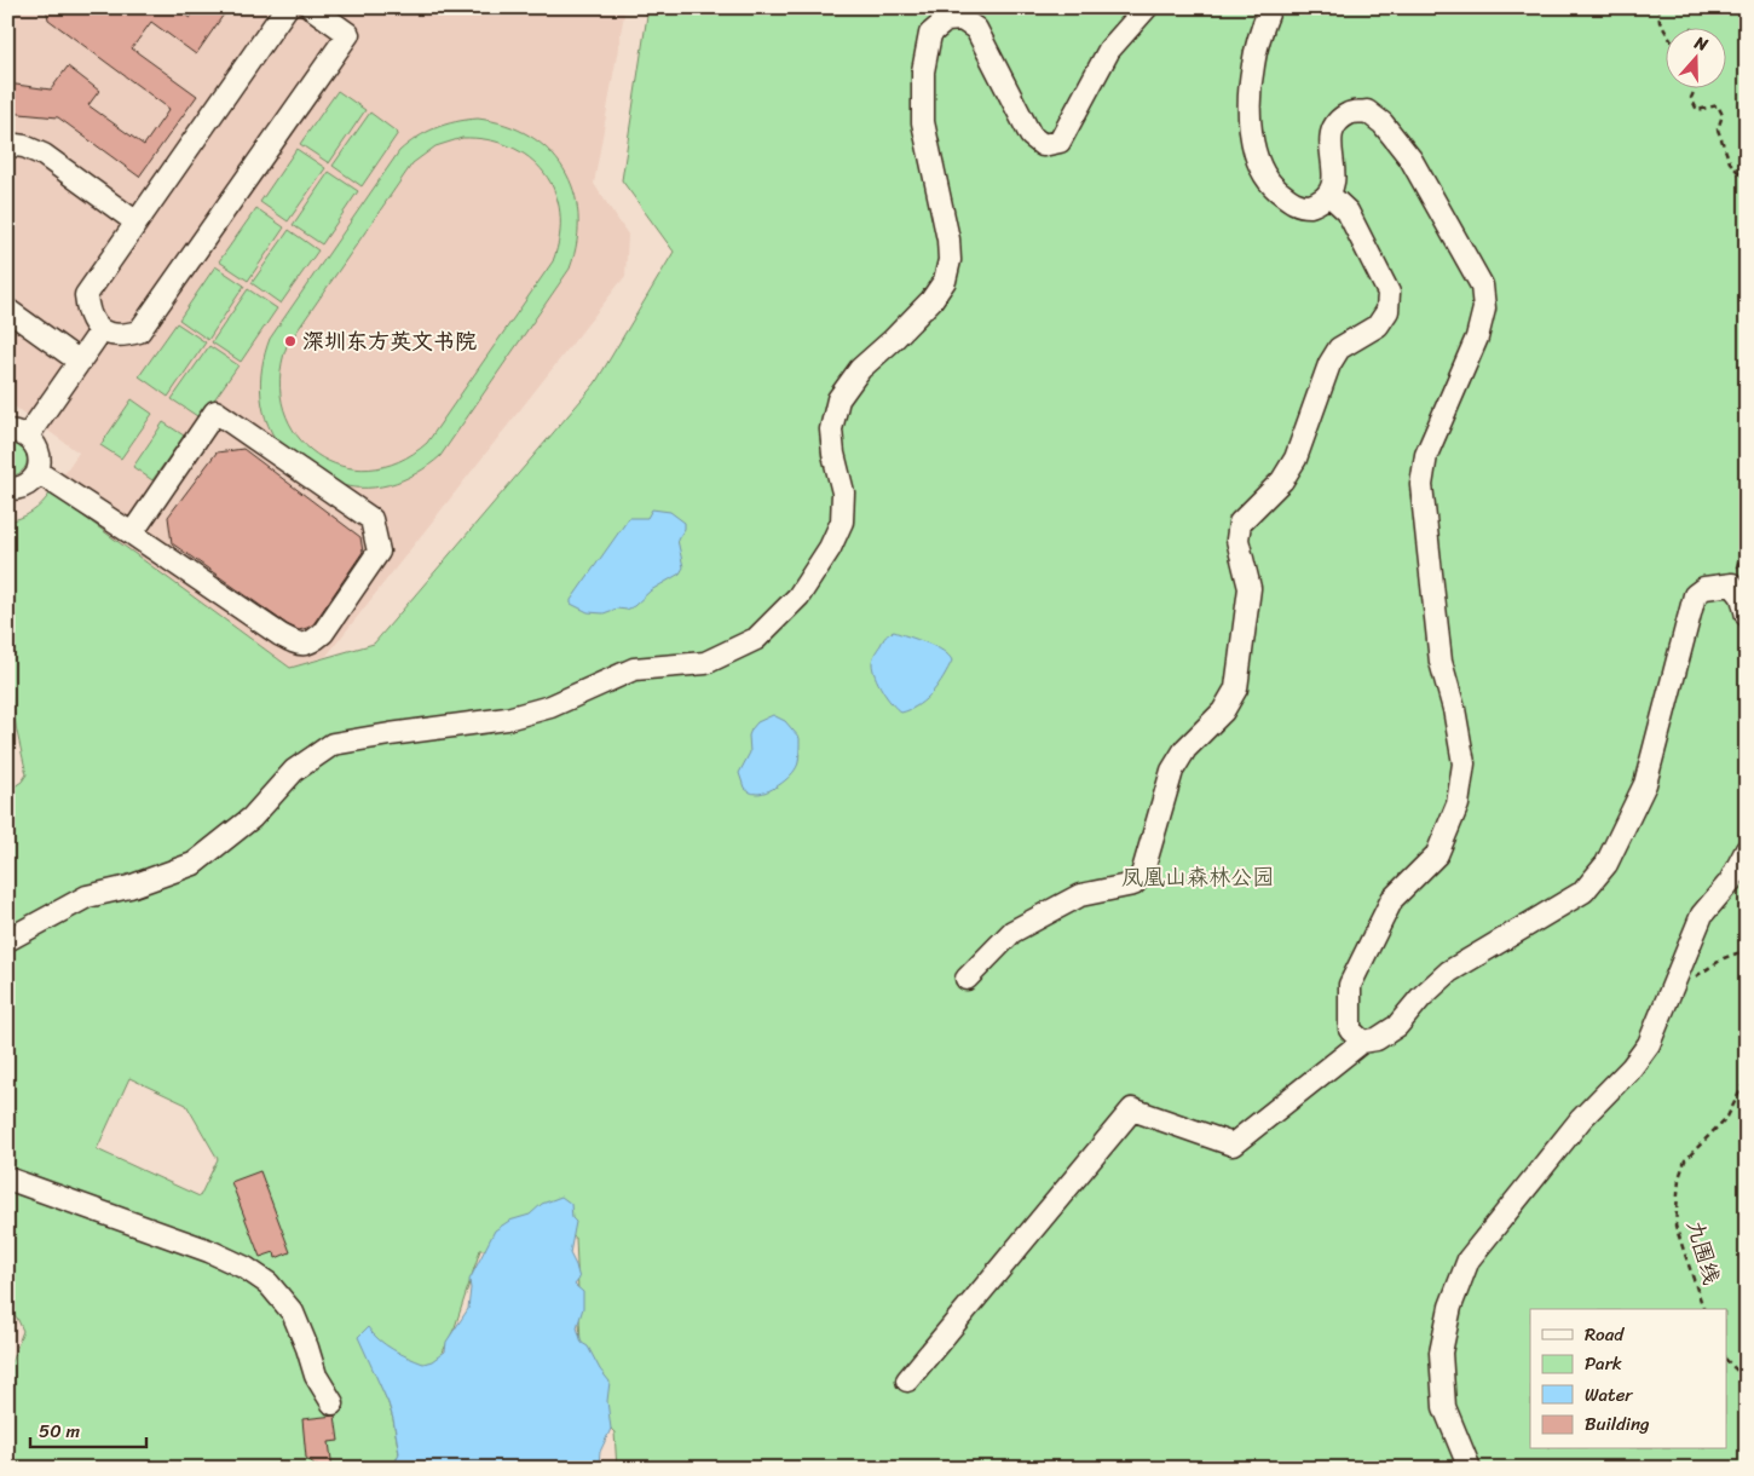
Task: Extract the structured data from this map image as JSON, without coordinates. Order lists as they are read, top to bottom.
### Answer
{
  "streets": {
    "path": ["九围线"]
  },
  "parks": ["凤凰山森林公园"],
  "places": ["深圳东方英文书院"],
  "legend": [
    "Road",
    "Park",
    "Water",
    "Building"
  ],
  "scale_bar": "50 m",
  "north": "top"
}
